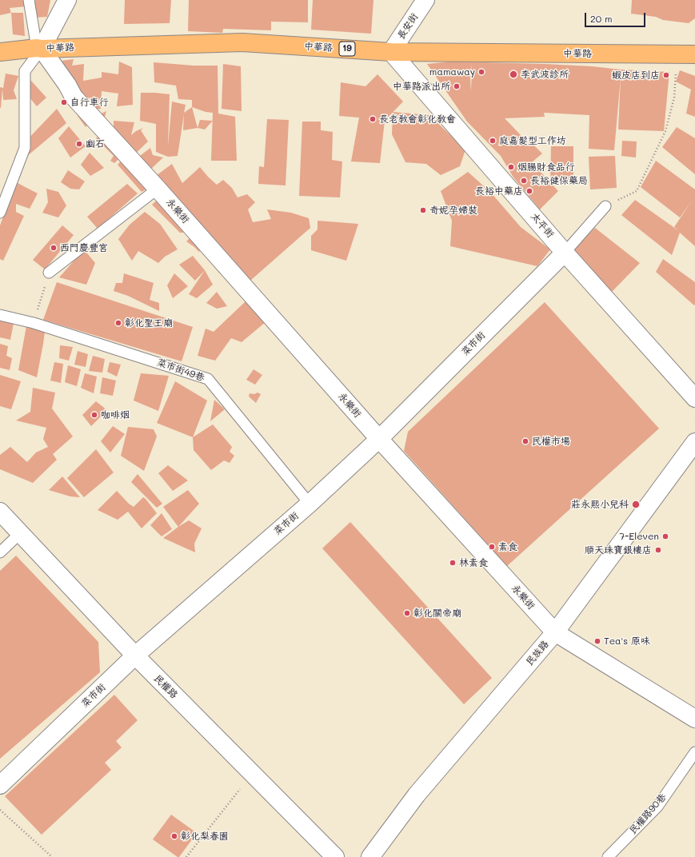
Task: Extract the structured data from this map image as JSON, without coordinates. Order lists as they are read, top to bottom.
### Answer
{
  "streets": {
    "main road": ["中華路", "19"],
    "street": [
      "長安街",
      "永樂街",
      "太平街",
      "菜市街",
      "民族路",
      "民權路"
    ],
    "lane": ["菜市街49巷", "民權路90巷"]
  },
  "crossings": [
    ["長安街", "中華路"],
    ["長安街", "太平街"],
    ["中華路", "永樂街"],
    ["中華路", "太平街"],
    ["永樂街", "菜市街"],
    ["永樂街", "民族路"],
    ["太平街", "菜市街"],
    ["菜市街", "菜市街49巷"],
    ["菜市街", "民權路"]
  ],
  "places": [
    "mamaway",
    "李武波診所",
    "蝦皮店到店",
    "中華路派出所",
    "自行車行",
    "長老教會彰化教會",
    "庭嘉髮型工作坊",
    "幽石",
    "烟腸財食品行",
    "長裕健保藥局",
    "長裕中藥店",
    "奇妮孕婦裝",
    "西門慶豐宮",
    "彰化聖王廟",
    "咖啡烟",
    "民權市場",
    "莊永熙小兒科",
    "7-Eleven",
    "素食",
    "順天珠寶銀樓店",
    "林素食",
    "彰化關帝廟",
    "Tea's 原味",
    "彰化梨春園"
  ],
  "scale_bar": "20 m"
}
